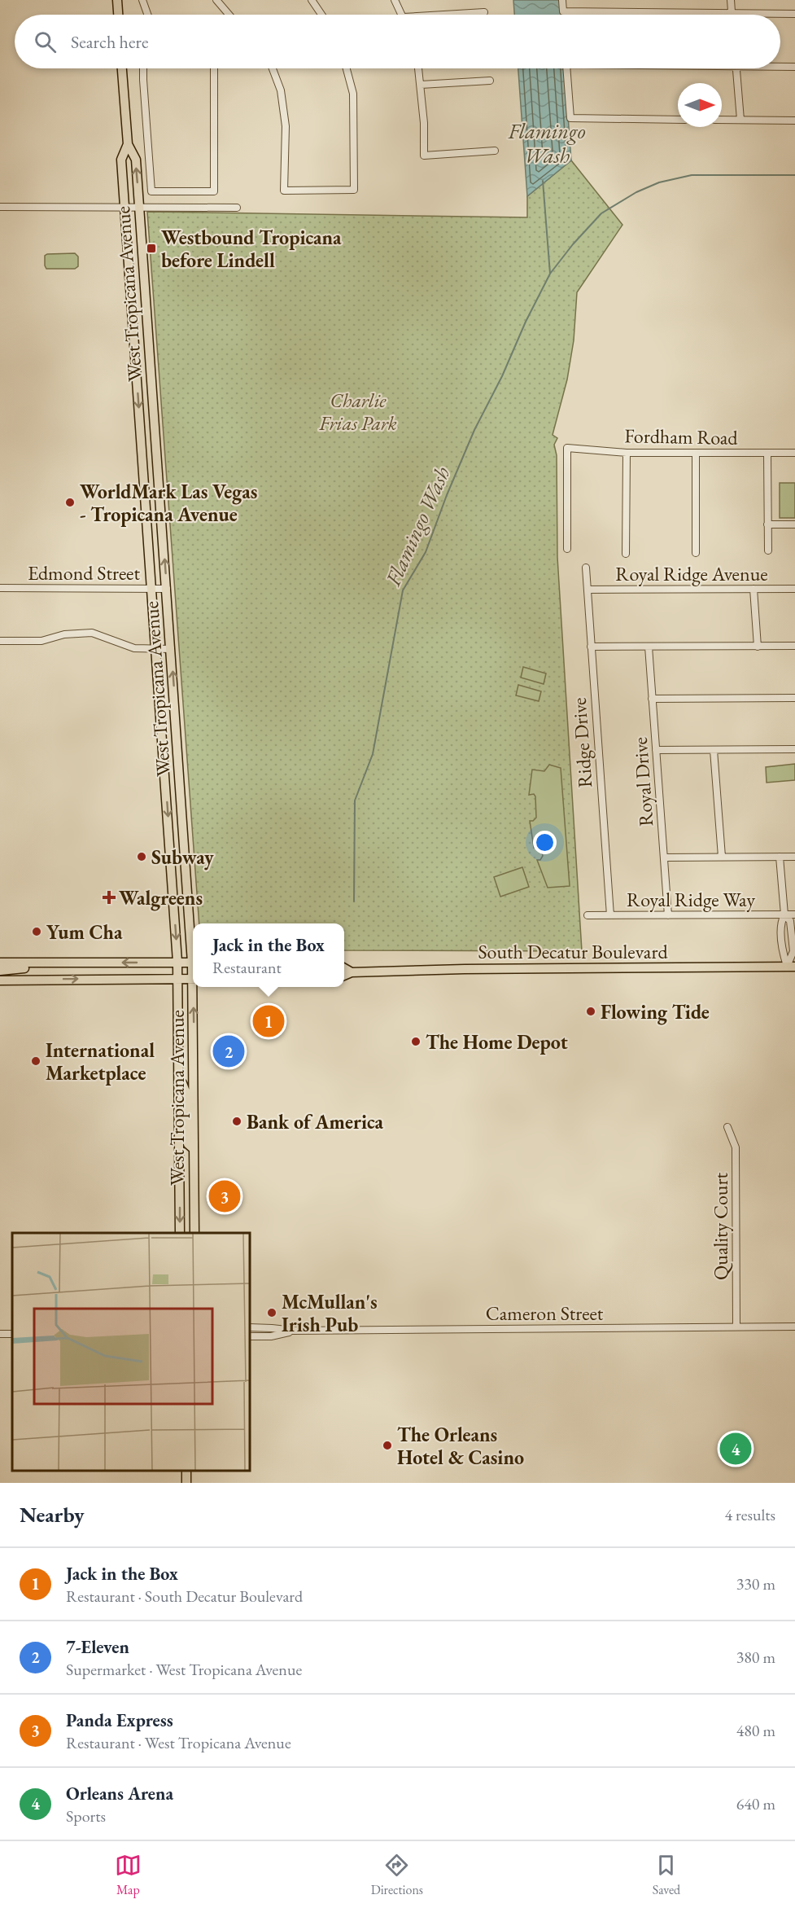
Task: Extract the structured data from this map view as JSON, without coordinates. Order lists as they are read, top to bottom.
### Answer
{
  "streets": {
    "main road": ["West Tropicana Avenue", "South Decatur Boulevard"],
    "street": [
      "Fordham Road",
      "Edmond Street",
      "Royal Ridge Avenue",
      "Ridge Drive",
      "Royal Drive",
      "Royal Ridge Way",
      "Quality Court",
      "Cameron Street"
    ]
  },
  "crossings": [
    ["West Tropicana Avenue", "Edmond Street"],
    ["Royal Ridge Avenue", "Ridge Drive"],
    ["Ridge Drive", "Royal Ridge Way"],
    ["Royal Drive", "Royal Ridge Way"],
    ["Quality Court", "Cameron Street"]
  ],
  "water": ["Flamingo Wash"],
  "parks": ["Charlie Frias Park"],
  "places": {
    "transit": ["Westbound Tropicana before Lindell"],
    "other": [
      "WorldMark Las Vegas - Tropicana Avenue",
      "Subway",
      "Yum Cha",
      "Flowing Tide",
      "The Home Depot",
      "International Marketplace",
      "Bank of America",
      "McMullan's Irish Pub",
      "The Orleans Hotel & Casino"
    ],
    "health": ["Walgreens"]
  },
  "north": "right",
  "page": {
    "search": "Search here",
    "popup": ["Jack in the Box", "Restaurant"],
    "pins": [
      "1",
      "2",
      "3",
      "4"
    ],
    "heading": ["Nearby", "4 results"],
    "list": [
      {
        "mark": "1",
        "name": "Jack in the Box",
        "note": "Restaurant · South Decatur Boulevard",
        "value": "330 m"
      },
      {
        "mark": "2",
        "name": "7-Eleven",
        "note": "Supermarket · West Tropicana Avenue",
        "value": "380 m"
      },
      {
        "mark": "3",
        "name": "Panda Express",
        "note": "Restaurant · West Tropicana Avenue",
        "value": "480 m"
      },
      {
        "mark": "4",
        "name": "Orleans Arena",
        "note": "Sports",
        "value": "640 m"
      }
    ],
    "nav": ["Map", "Directions", "Saved"]
  }
}
